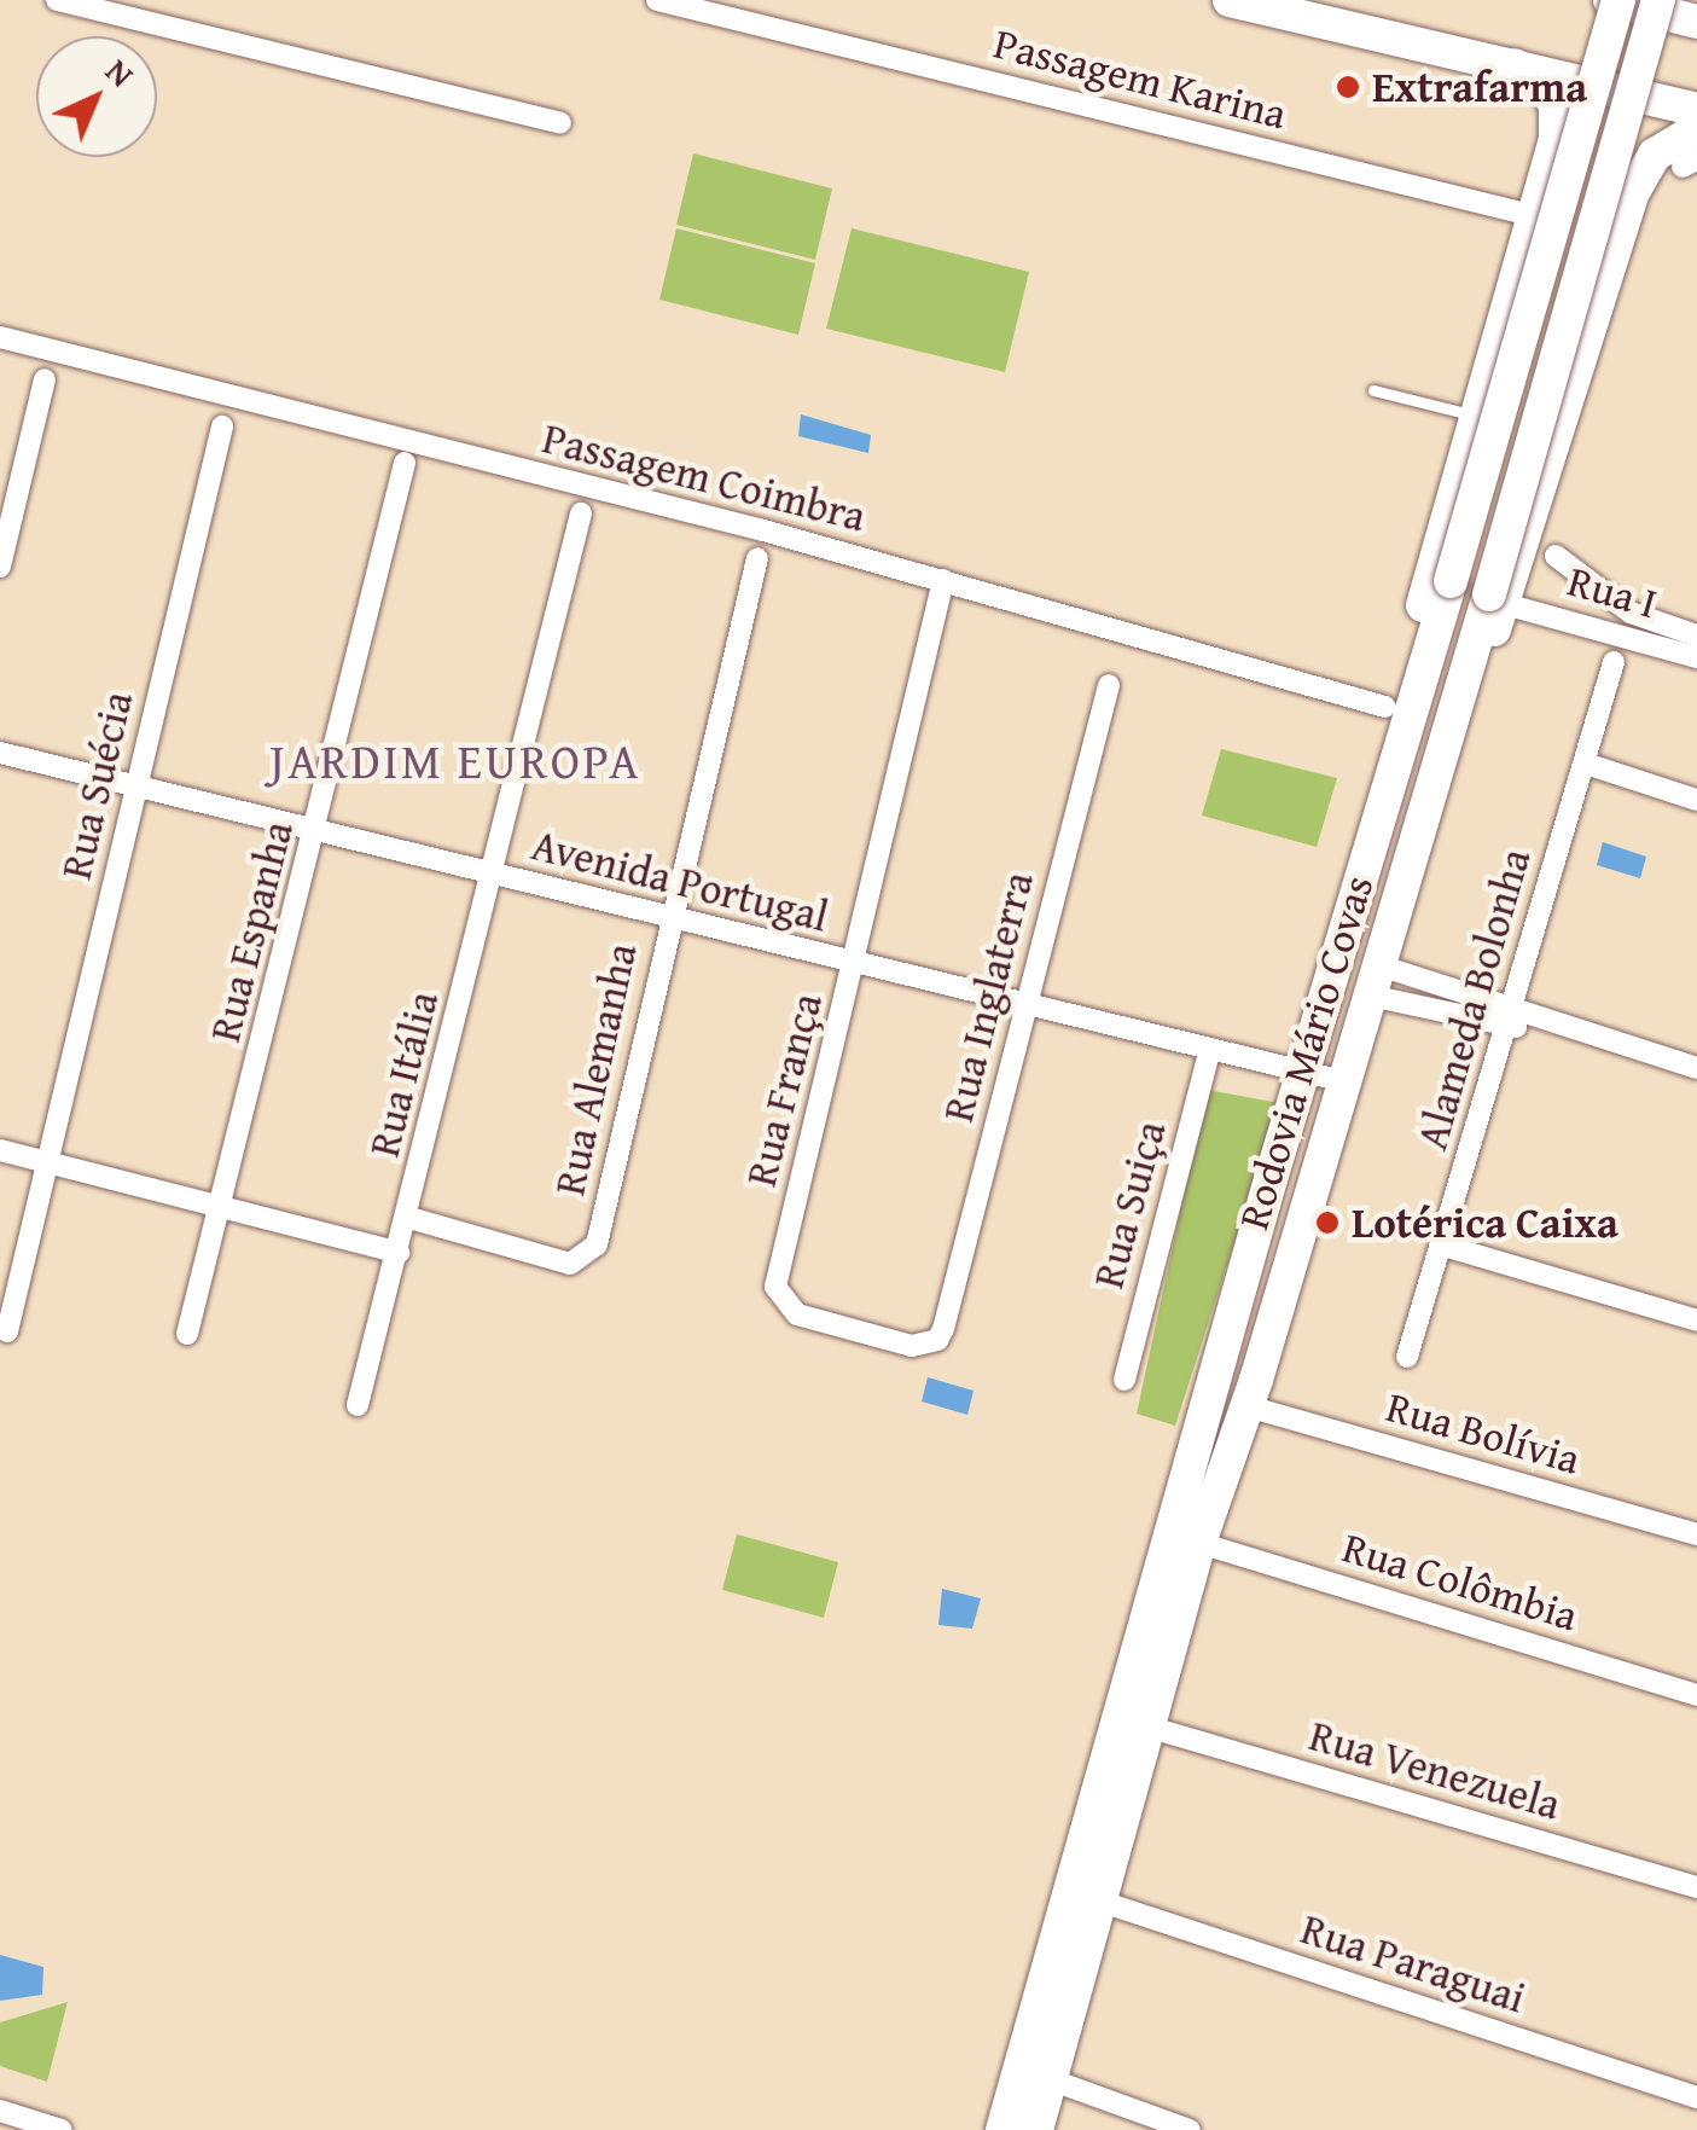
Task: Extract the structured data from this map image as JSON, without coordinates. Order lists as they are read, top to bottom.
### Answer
{
  "streets": {
    "main road": ["Rodovia Mário Covas"],
    "street": [
      "Passagem Karina",
      "Passagem Coimbra",
      "Rua I",
      "Rua Suécia",
      "Avenida Portugal",
      "Rua Espanha",
      "Rua Inglaterra",
      "Alameda Bolonha",
      "Rua Alemanha",
      "Rua Itália",
      "Rua França",
      "Rua Suiça",
      "Rua Bolívia",
      "Rua Colômbia",
      "Rua Venezuela",
      "Rua Paraguai"
    ]
  },
  "crossings": [
    ["Passagem Coimbra", "Rodovia Mário Covas"],
    ["Passagem Coimbra", "Rua França"],
    ["Rua I", "Rodovia Mário Covas"],
    ["Rua Suécia", "Avenida Portugal"],
    ["Avenida Portugal", "Rua Espanha"],
    ["Avenida Portugal", "Rua Inglaterra"],
    ["Avenida Portugal", "Rodovia Mário Covas"],
    ["Avenida Portugal", "Rua Alemanha"],
    ["Avenida Portugal", "Rua Itália"],
    ["Avenida Portugal", "Rua França"],
    ["Avenida Portugal", "Rua Suiça"],
    ["Rua Inglaterra", "Rua França"],
    ["Rodovia Mário Covas", "Rua Bolívia"],
    ["Rodovia Mário Covas", "Rua Colômbia"],
    ["Rodovia Mário Covas", "Rua Venezuela"],
    ["Rodovia Mário Covas", "Rua Paraguai"],
    ["Rua Alemanha", "Rua Itália"]
  ],
  "districts": ["JARDIM EUROPA"],
  "places": ["Extrafarma", "Lotérica Caixa"],
  "north": "top right"
}
